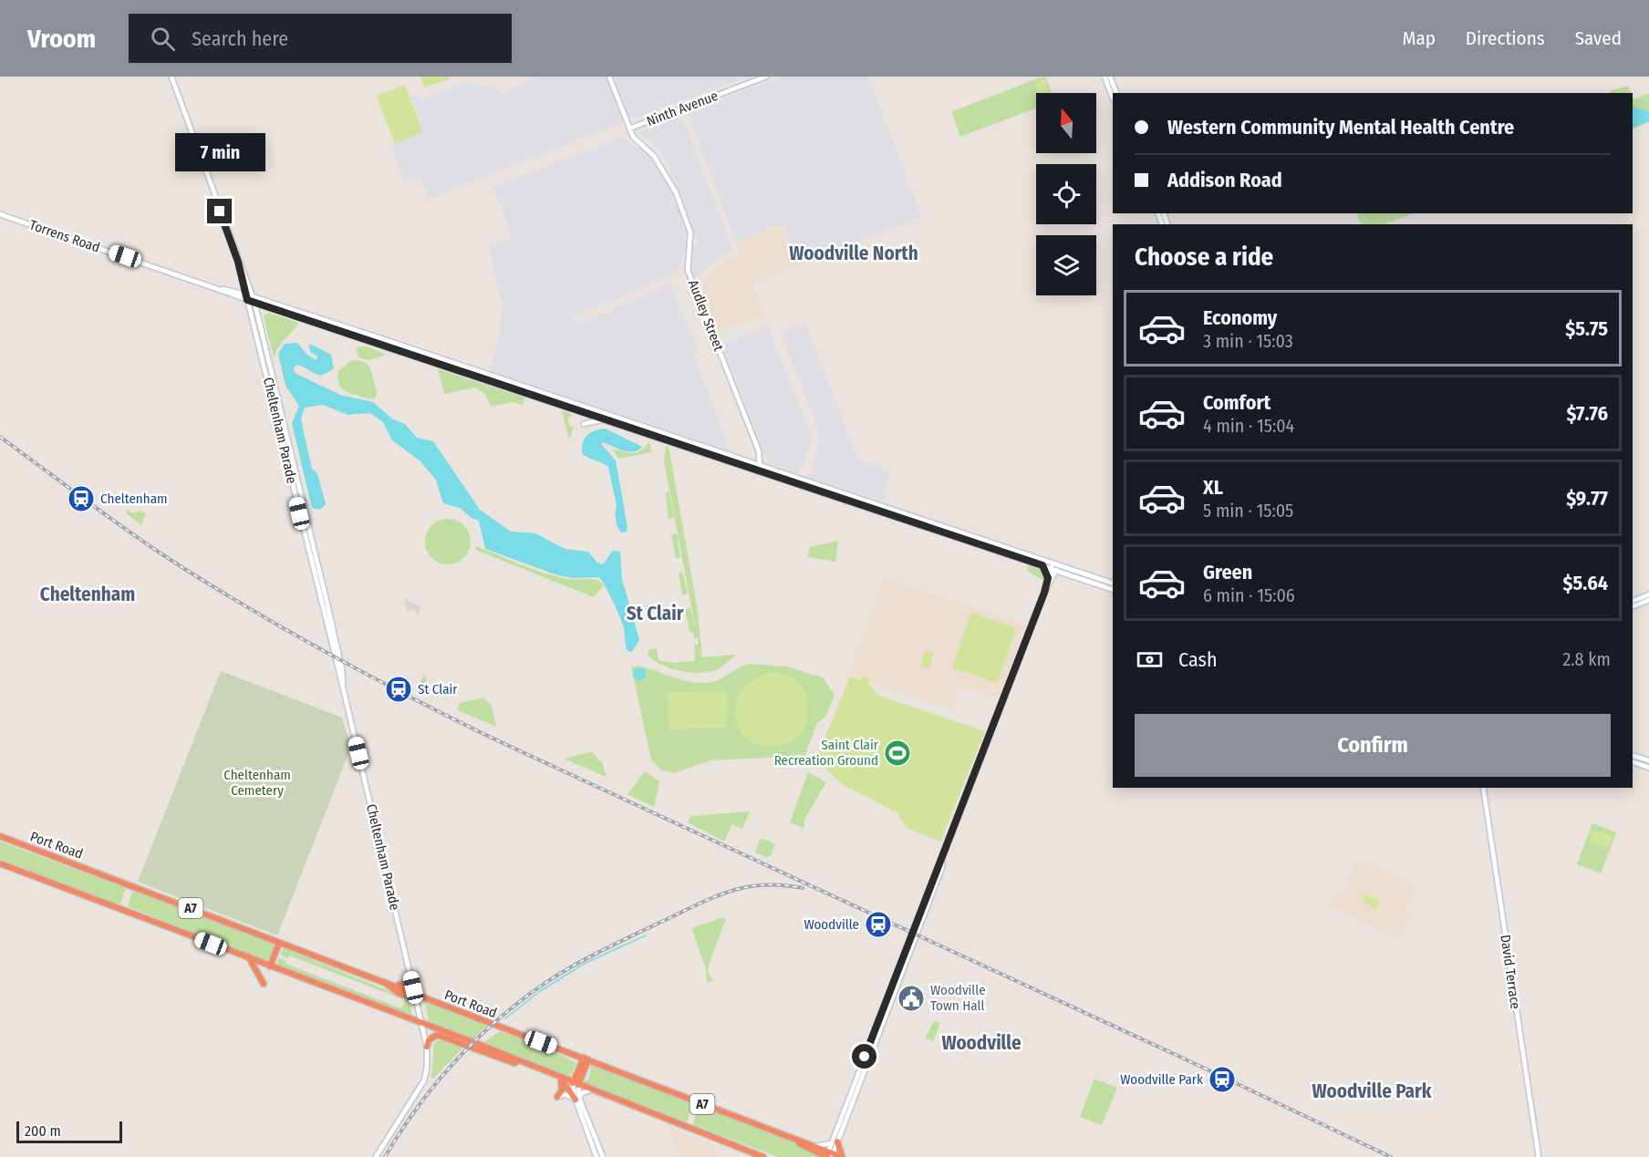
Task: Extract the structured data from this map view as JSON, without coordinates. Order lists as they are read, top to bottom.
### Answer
{
  "streets": {
    "highway": ["Port Road", "A7"],
    "main road": [
      "Ninth Avenue",
      "Torrens Road",
      "Audley Street",
      "Cheltenham Parade",
      "David Terrace"
    ]
  },
  "crossings": [
    ["Ninth Avenue", "Audley Street"],
    ["Torrens Road", "Audley Street"],
    ["Torrens Road", "Cheltenham Parade"],
    ["Cheltenham Parade", "Port Road"],
    ["Cheltenham Parade", "A7"]
  ],
  "districts": [
    "Woodville North",
    "Cheltenham",
    "St Clair",
    "Woodville",
    "Woodville Park"
  ],
  "parks": ["Cheltenham Cemetery"],
  "places": {
    "station": [
      "Cheltenham",
      "St Clair",
      "Woodville",
      "Woodville Park"
    ],
    "sports": ["Saint Clair Recreation Ground"],
    "public building": ["Woodville Town Hall"]
  },
  "scale_bar": "200 m",
  "north": "top",
  "page": {
    "header": "Vroom",
    "search": "Search here",
    "nav": ["Map", "Directions", "Saved"],
    "banner": ["Western Community Mental Health Centre", "Addison Road"],
    "bubble": "7 min",
    "heading": "Choose a ride",
    "list": [
      {
        "name": "Economy",
        "note": "3 min · 15:03",
        "value": "$5.75"
      },
      {
        "name": "Comfort",
        "note": "4 min · 15:04",
        "value": "$7.76"
      },
      {
        "name": "XL",
        "note": "5 min · 15:05",
        "value": "$9.77"
      },
      {
        "name": "Green",
        "note": "6 min · 15:06",
        "value": "$5.64"
      }
    ],
    "pay": ["Cash", "2.8 km"],
    "buttons": "Confirm",
    "scale": "200 m"
  }
}
